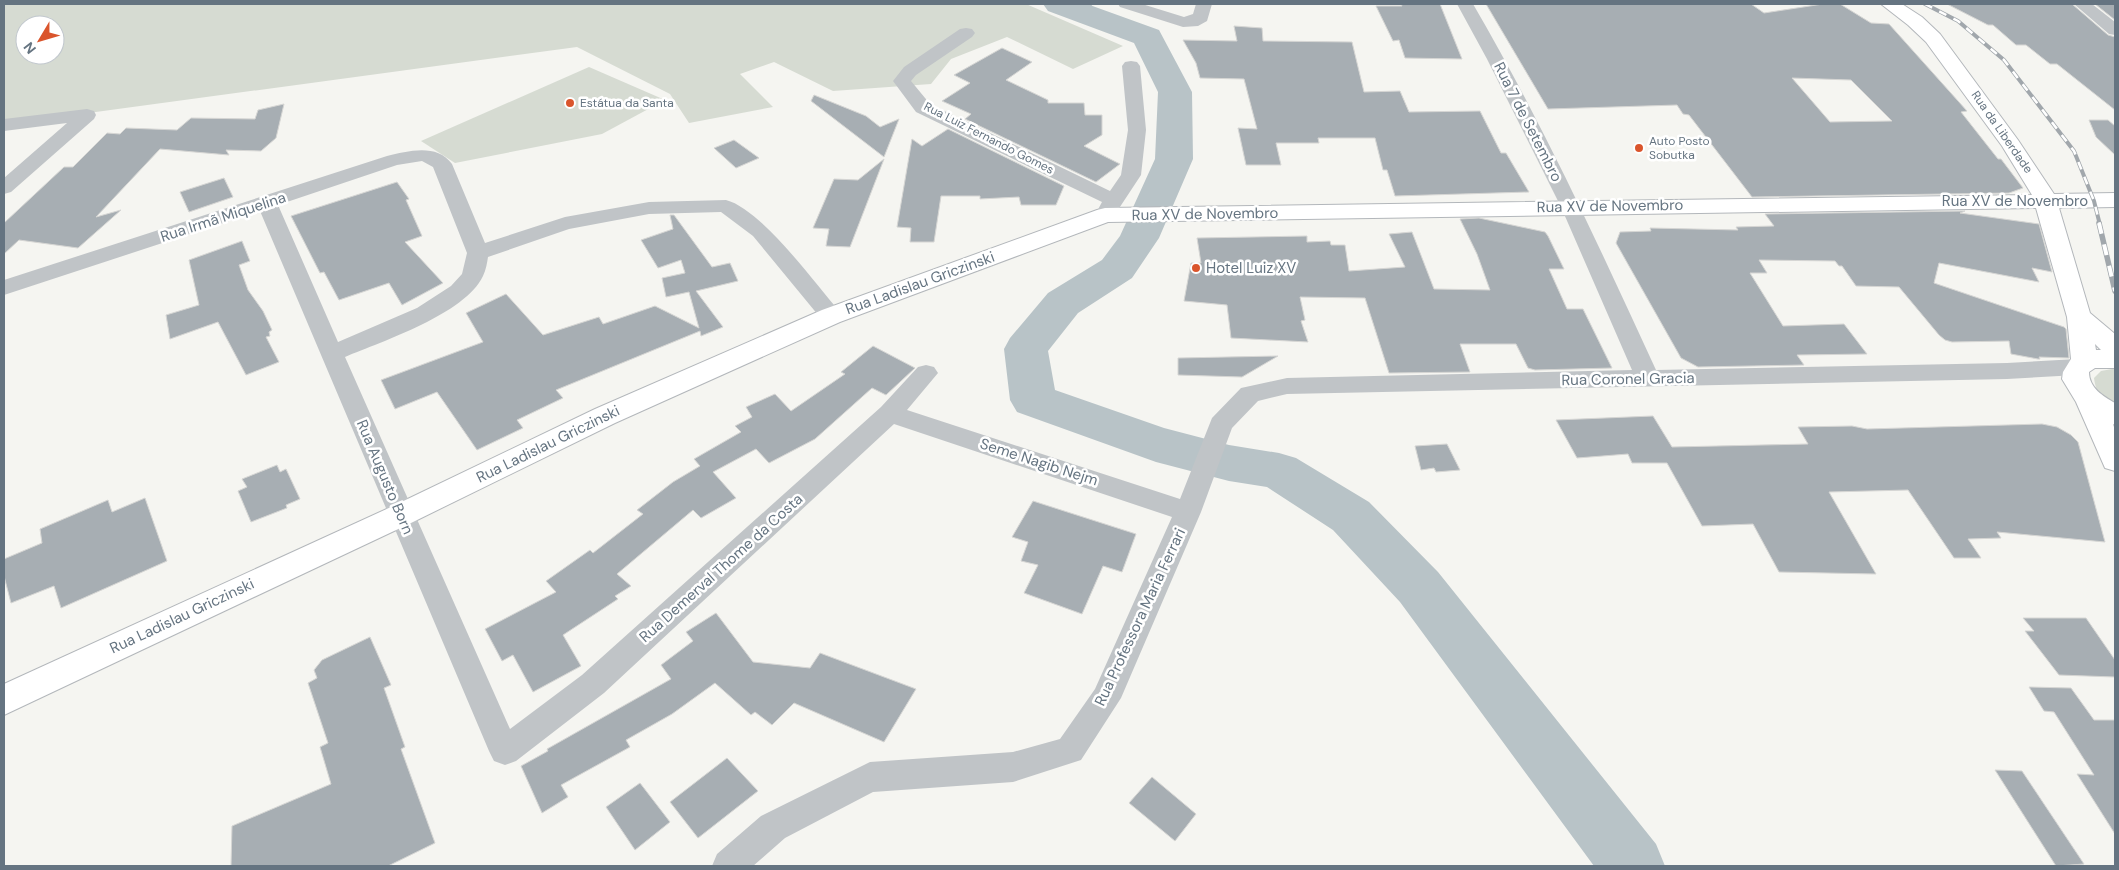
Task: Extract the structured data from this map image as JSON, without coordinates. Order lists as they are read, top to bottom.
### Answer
{
  "streets": {
    "main road": ["Rua da Liberdade", "Rua XV de Novembro", "Rua Ladislau Griczinski"],
    "street": [
      "Rua 7 de Setembro",
      "Rua Luiz Fernando Gomes",
      "Rua Irmã Miquelina",
      "Rua Coronel Gracia",
      "Seme Nagib Nejm",
      "Rua Augusto Born",
      "Rua Demerval Thome da Costa",
      "Rua Professora Maria Ferrari"
    ]
  },
  "crossings": [
    ["Rua 7 de Setembro", "Rua XV de Novembro"],
    ["Rua 7 de Setembro", "Rua Coronel Gracia"],
    ["Rua da Liberdade", "Rua XV de Novembro"],
    ["Rua da Liberdade", "Rua Coronel Gracia"],
    ["Rua Luiz Fernando Gomes", "Rua XV de Novembro"],
    ["Rua Luiz Fernando Gomes", "Rua Ladislau Griczinski"],
    ["Rua XV de Novembro", "Rua Ladislau Griczinski"],
    ["Rua Irmã Miquelina", "Rua Augusto Born"],
    ["Rua Ladislau Griczinski", "Rua Augusto Born"],
    ["Rua Coronel Gracia", "Rua Professora Maria Ferrari"],
    ["Seme Nagib Nejm", "Rua Demerval Thome da Costa"],
    ["Seme Nagib Nejm", "Rua Professora Maria Ferrari"],
    ["Rua Augusto Born", "Rua Demerval Thome da Costa"]
  ],
  "places": ["Estátua da Santa", "Auto Posto Sobutka", "Hotel Luiz XV"],
  "north": "bottom left"
}
